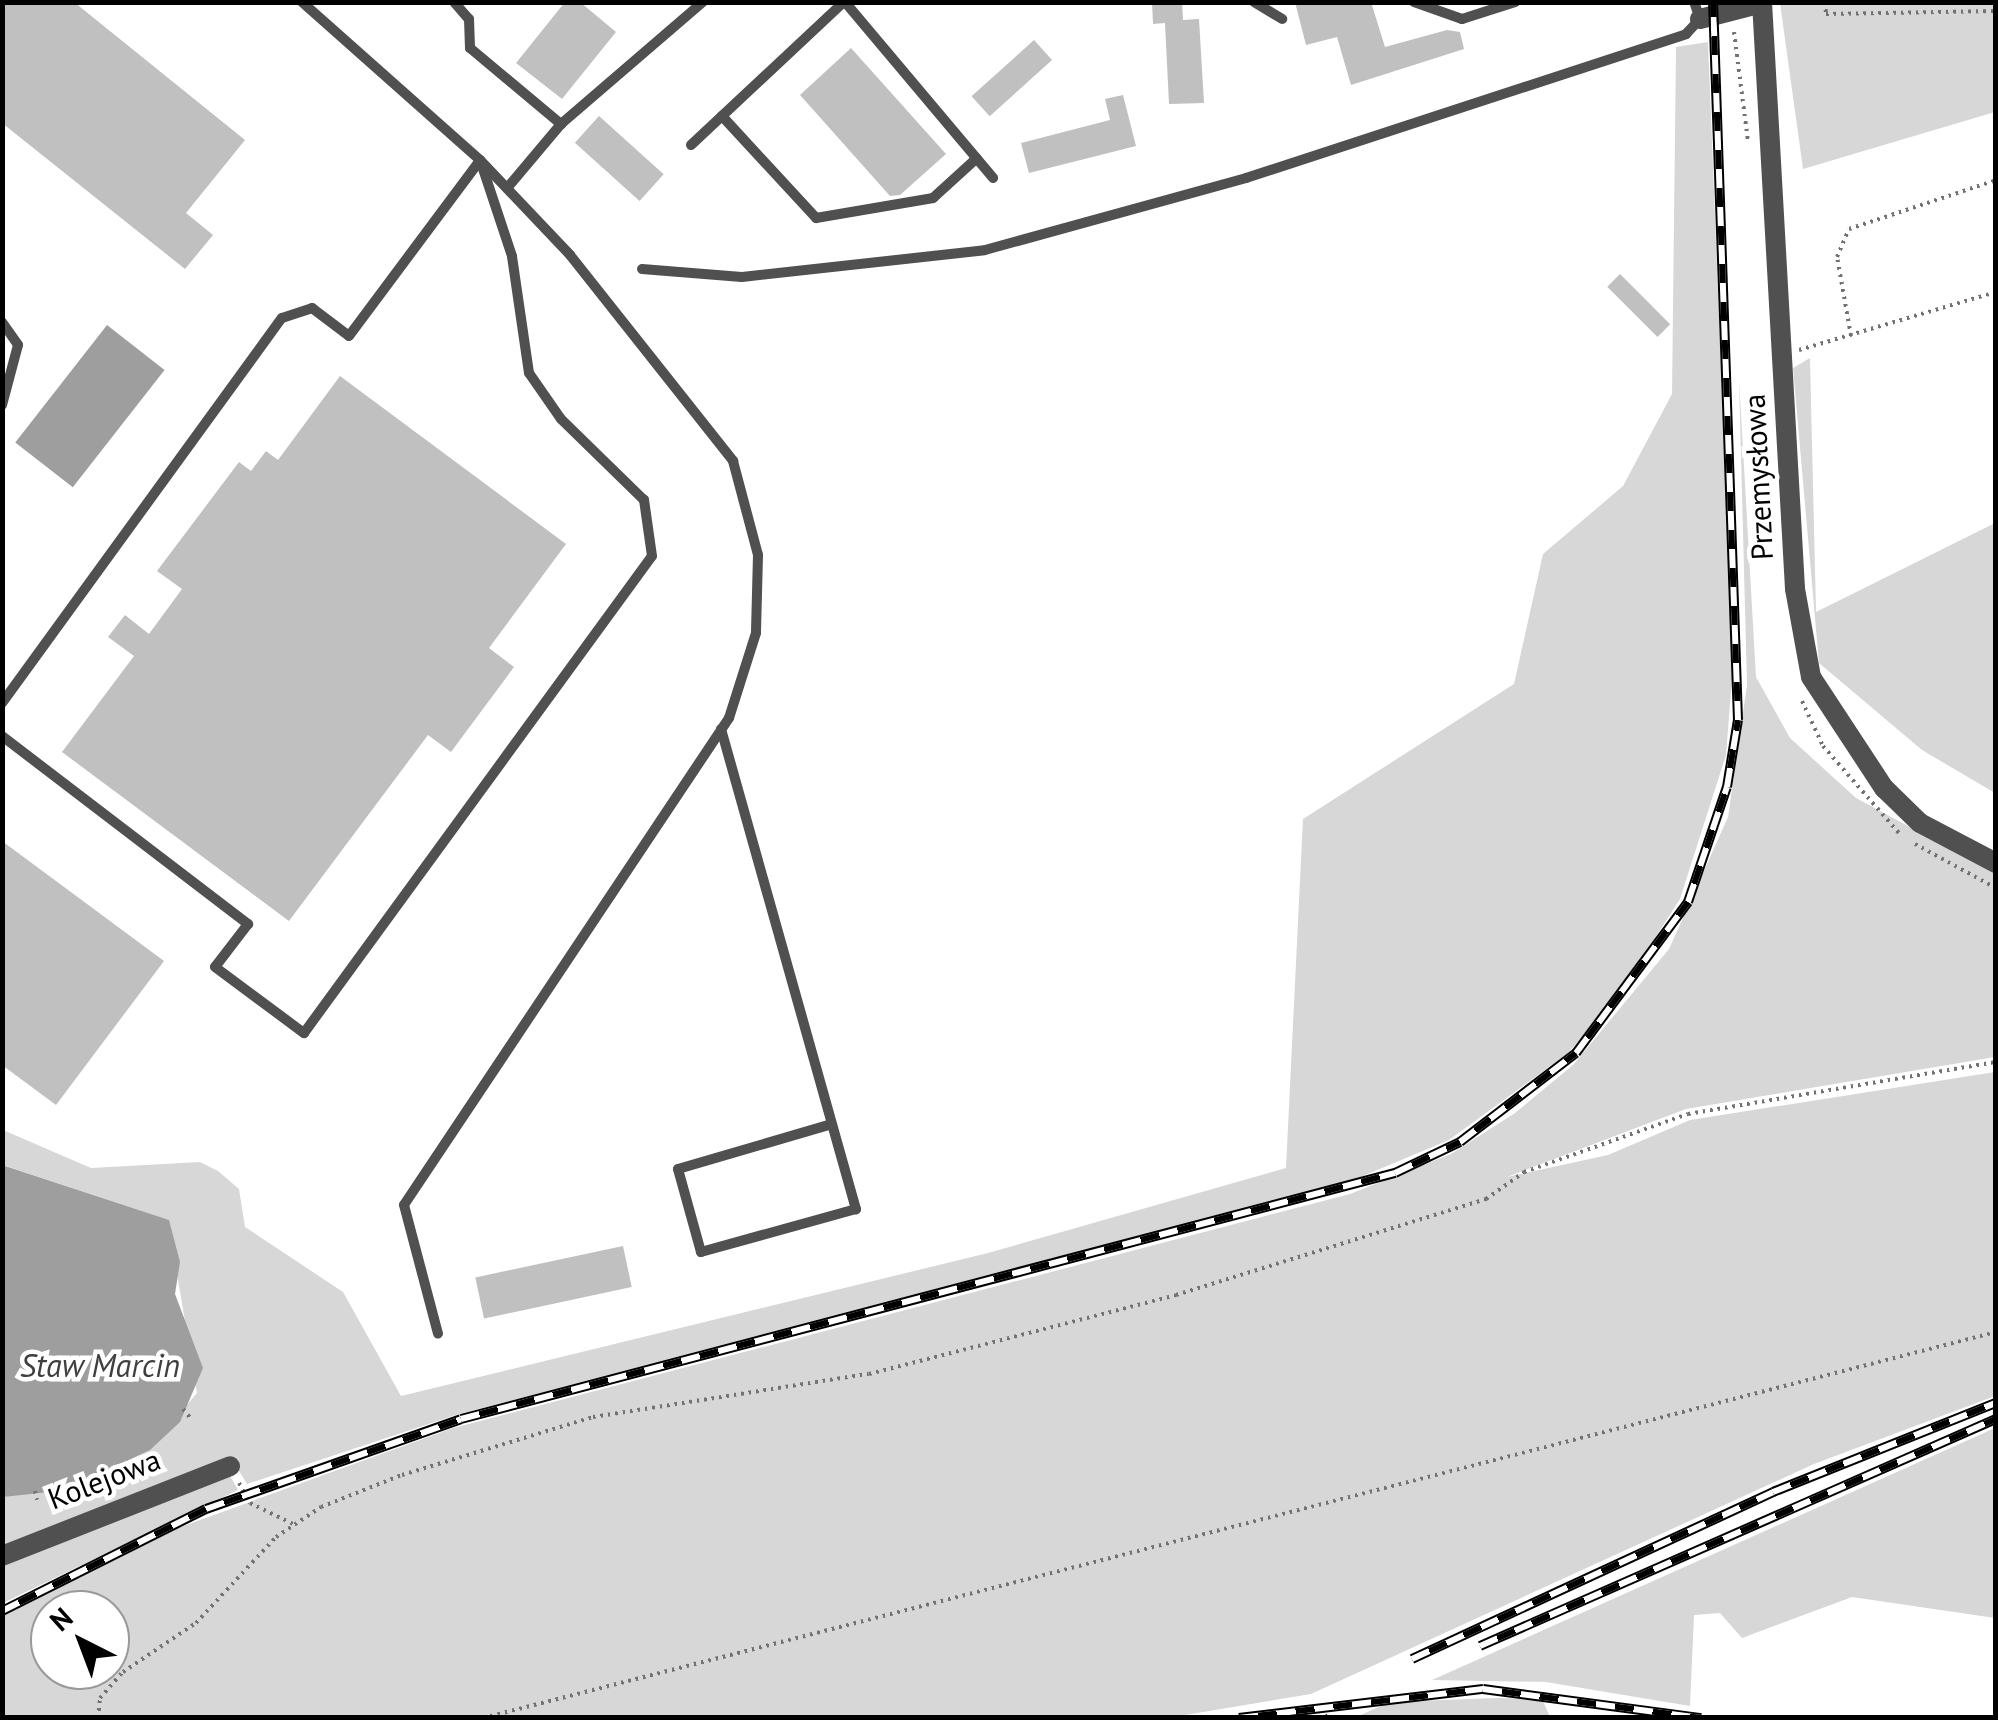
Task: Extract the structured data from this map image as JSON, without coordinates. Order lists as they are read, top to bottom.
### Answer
{
  "streets": {
    "street": ["Przemysłowa", "Kolejowa"]
  },
  "water": ["Staw Marcin"],
  "north": "top left"
}
